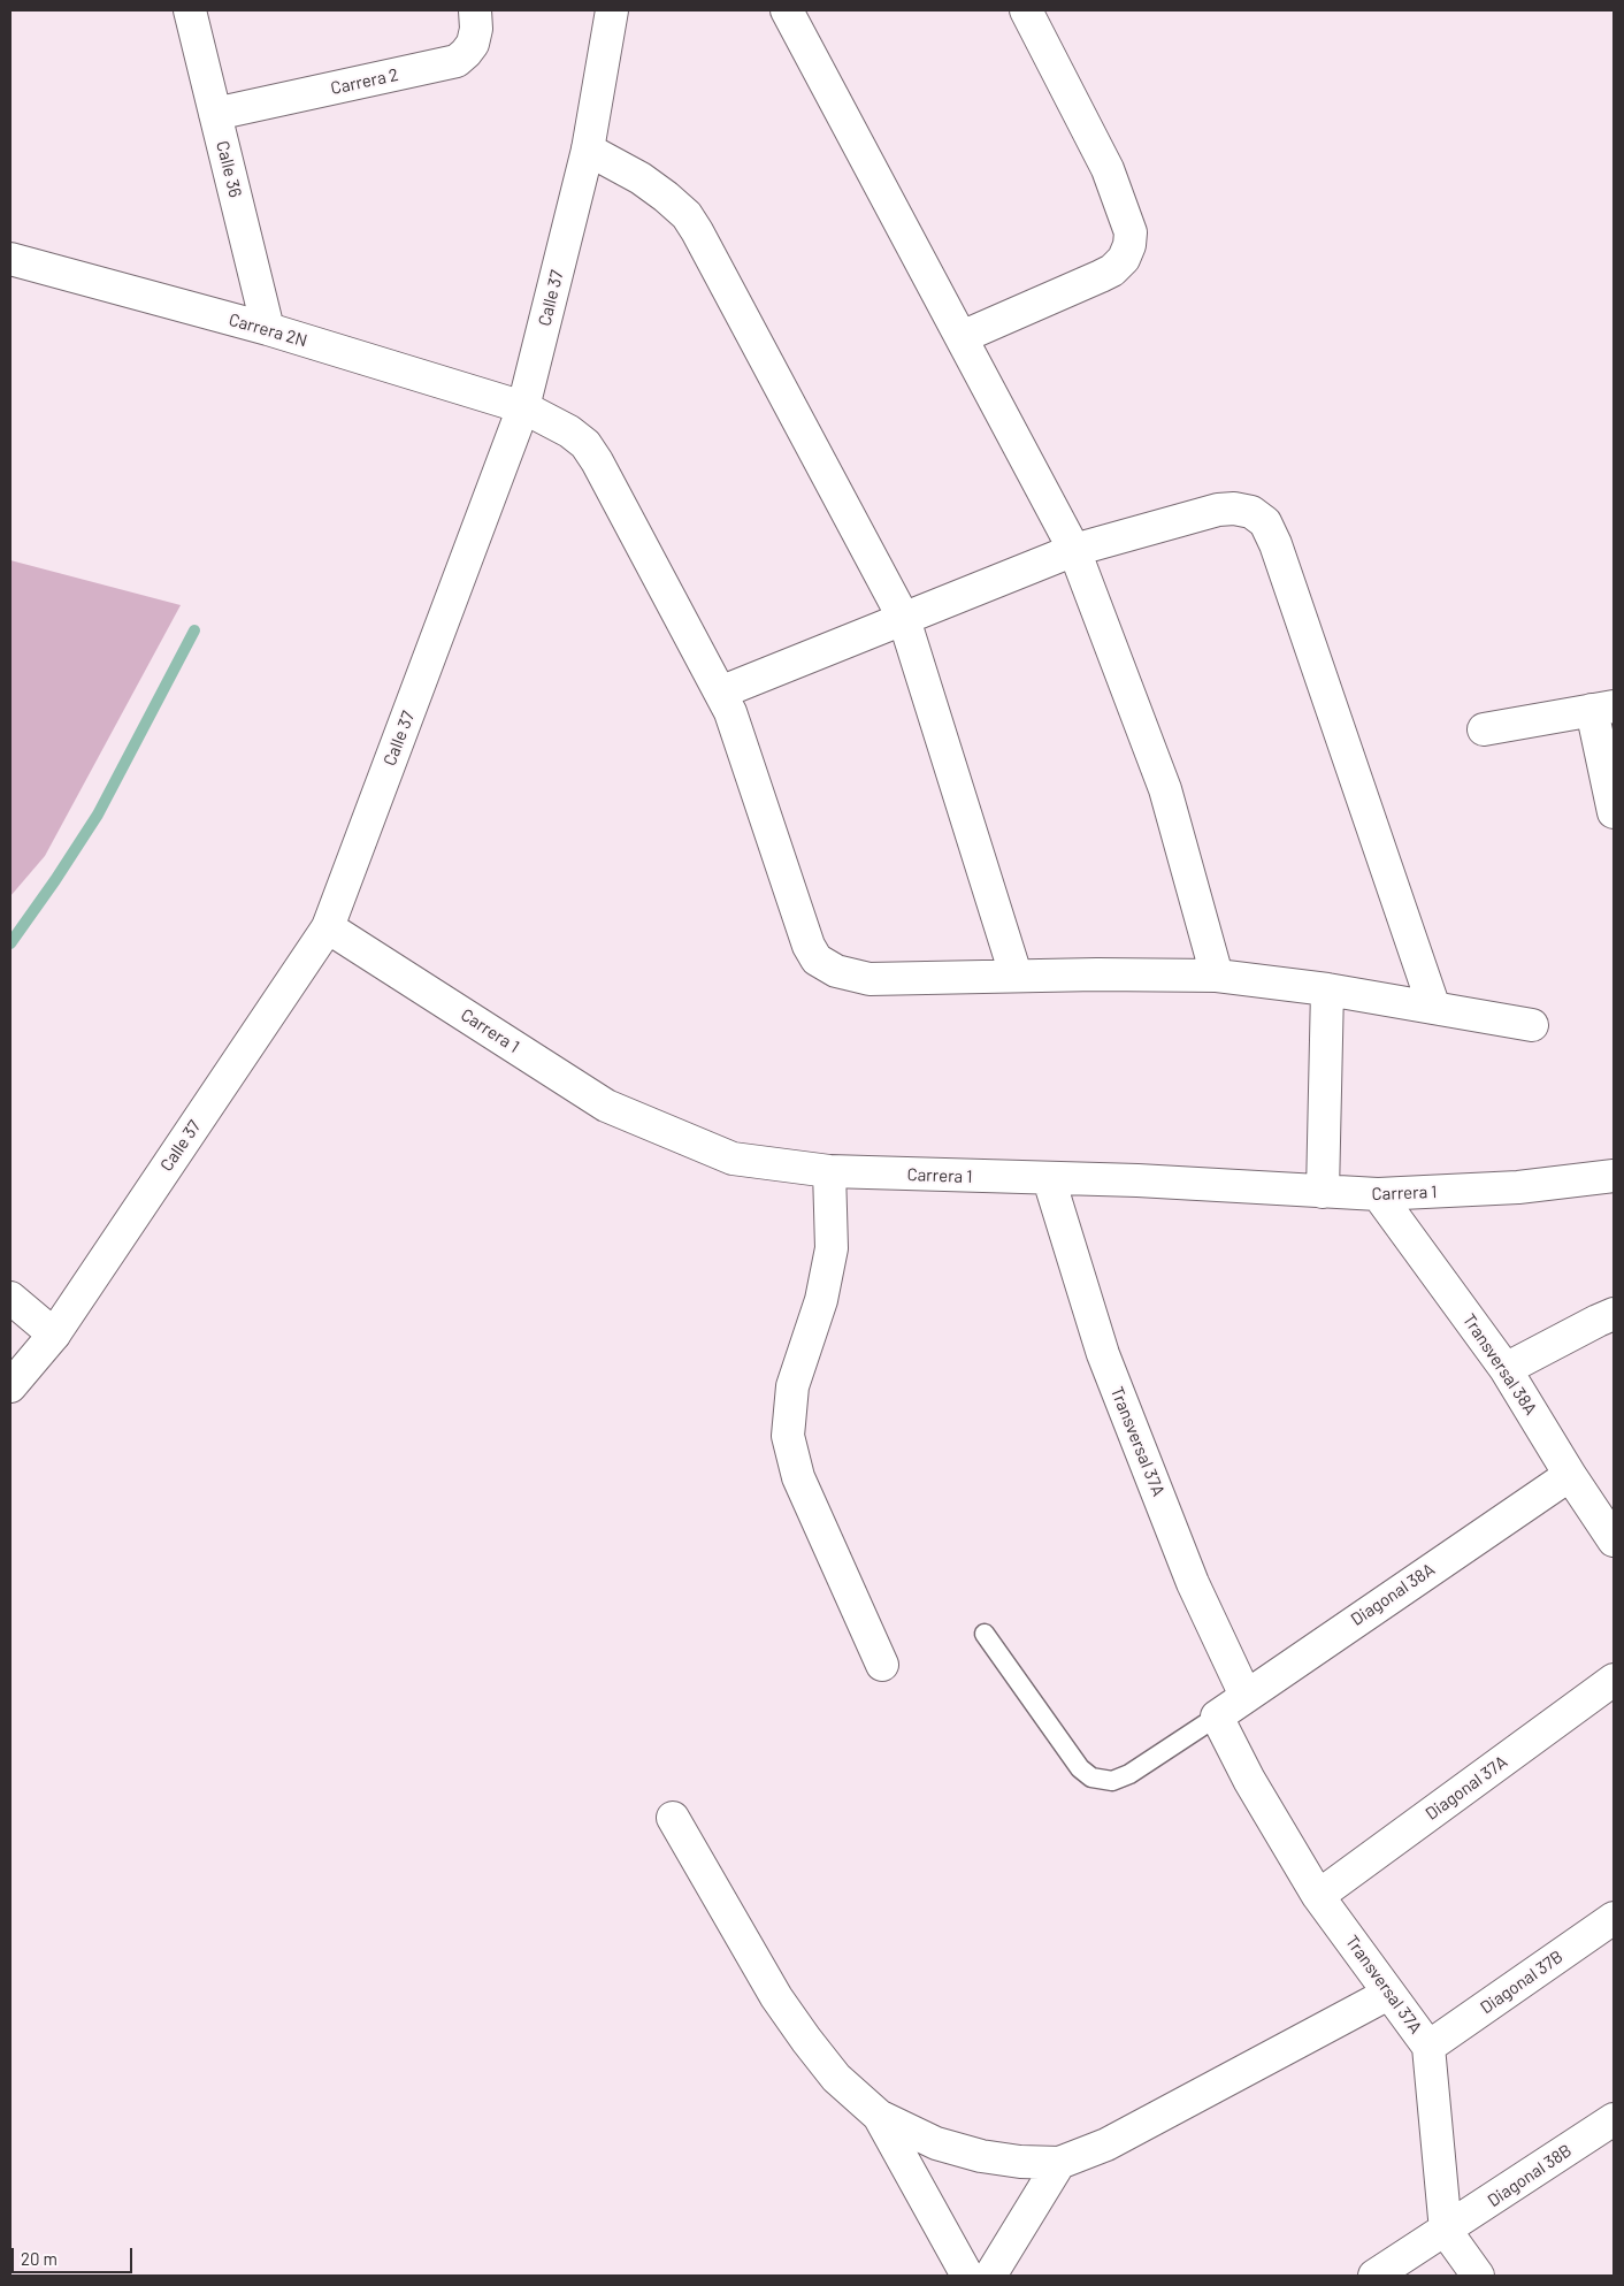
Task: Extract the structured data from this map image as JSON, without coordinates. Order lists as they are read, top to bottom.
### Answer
{
  "streets": {
    "street": [
      "Carrera 2",
      "Calle 36",
      "Calle 37",
      "Carrera 2N",
      "Carrera 1",
      "Transversal 38A",
      "Transversal 37A",
      "Diagonal 38A",
      "Diagonal 37A",
      "Diagonal 37B",
      "Diagonal 38B"
    ]
  },
  "crossings": [
    ["Carrera 2", "Calle 36"],
    ["Calle 36", "Carrera 2N"],
    ["Calle 37", "Carrera 2N"],
    ["Calle 37", "Carrera 1"],
    ["Carrera 1", "Transversal 38A"],
    ["Carrera 1", "Transversal 37A"],
    ["Transversal 38A", "Diagonal 38A"],
    ["Transversal 37A", "Diagonal 38A"],
    ["Transversal 37A", "Diagonal 37A"],
    ["Transversal 37A", "Diagonal 37B"],
    ["Transversal 37A", "Diagonal 38B"]
  ],
  "scale_bar": "20 m"
}
